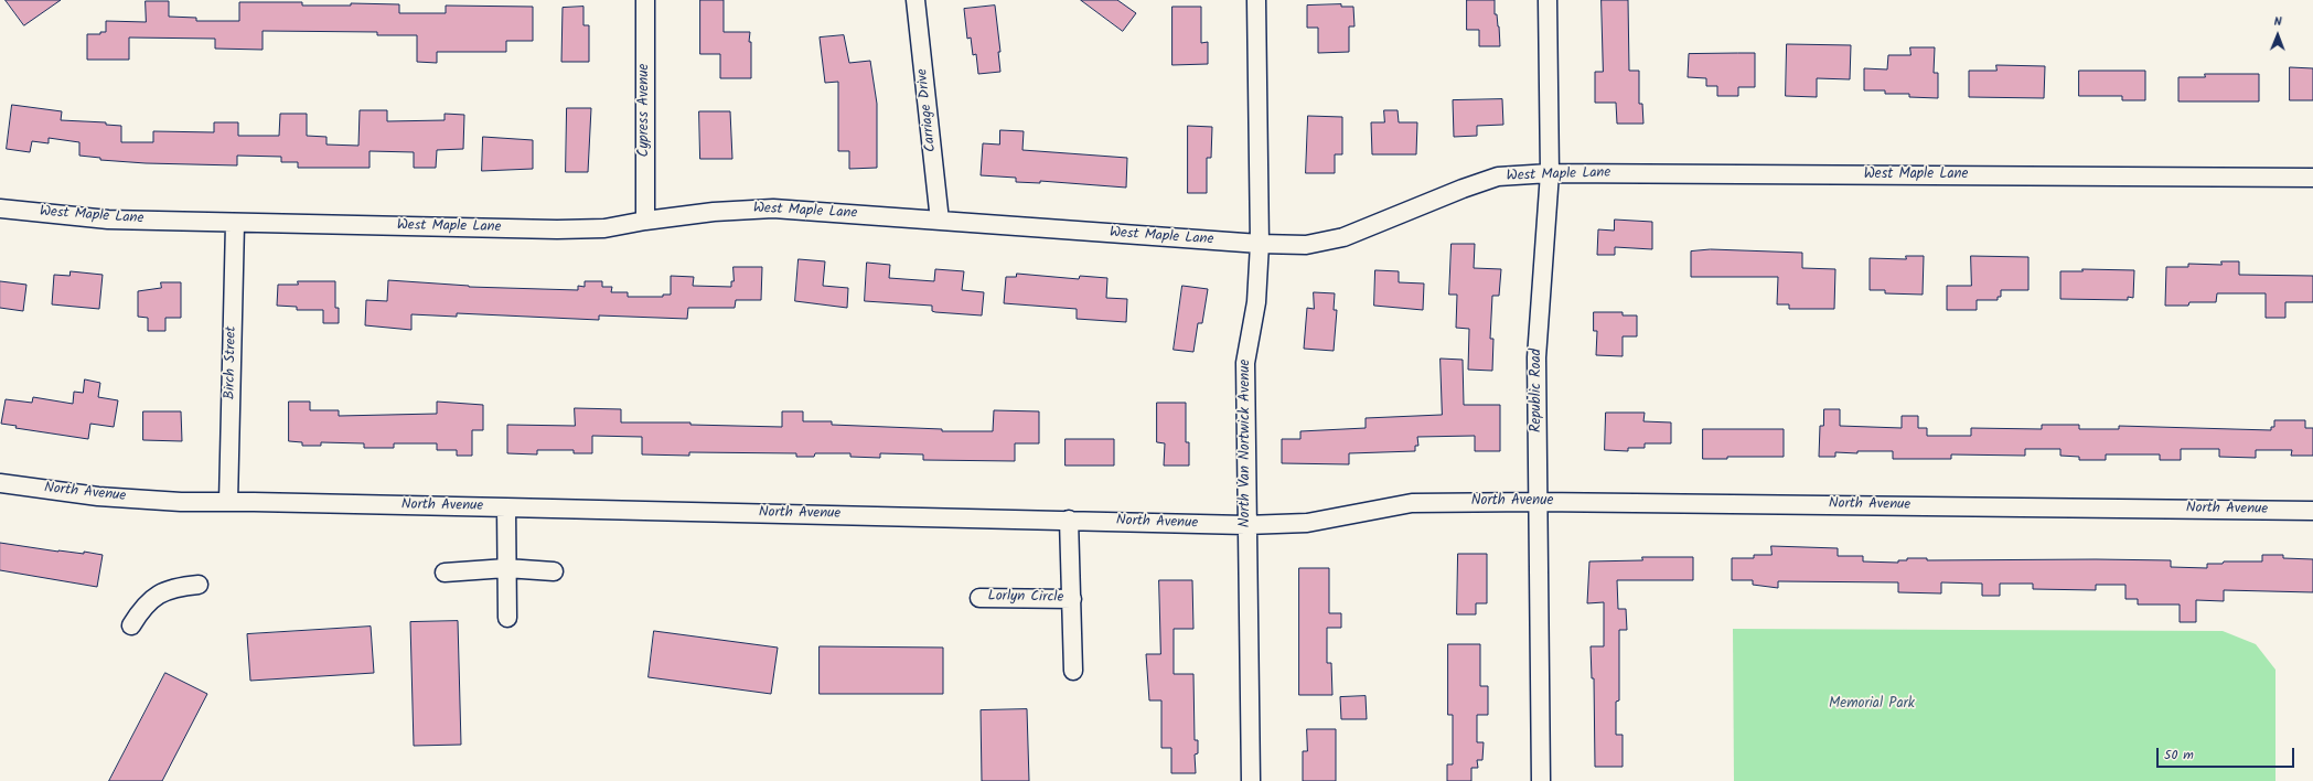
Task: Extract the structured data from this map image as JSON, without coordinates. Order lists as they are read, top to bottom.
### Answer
{
  "streets": {
    "street": [
      "Cypress Avenue",
      "Carriage Drive",
      "West Maple Lane",
      "Birch Street",
      "Republic Road",
      "North Van Nortwick Avenue",
      "North Avenue",
      "Lorlyn Circle"
    ]
  },
  "crossings": [
    ["Cypress Avenue", "West Maple Lane"],
    ["Carriage Drive", "West Maple Lane"],
    ["West Maple Lane", "Birch Street"],
    ["West Maple Lane", "Republic Road"],
    ["West Maple Lane", "North Van Nortwick Avenue"],
    ["Birch Street", "North Avenue"],
    ["Republic Road", "North Avenue"],
    ["North Van Nortwick Avenue", "North Avenue"],
    ["North Avenue", "Lorlyn Circle"]
  ],
  "parks": ["Memorial Park"],
  "scale_bar": "50 m",
  "north": "top"
}
